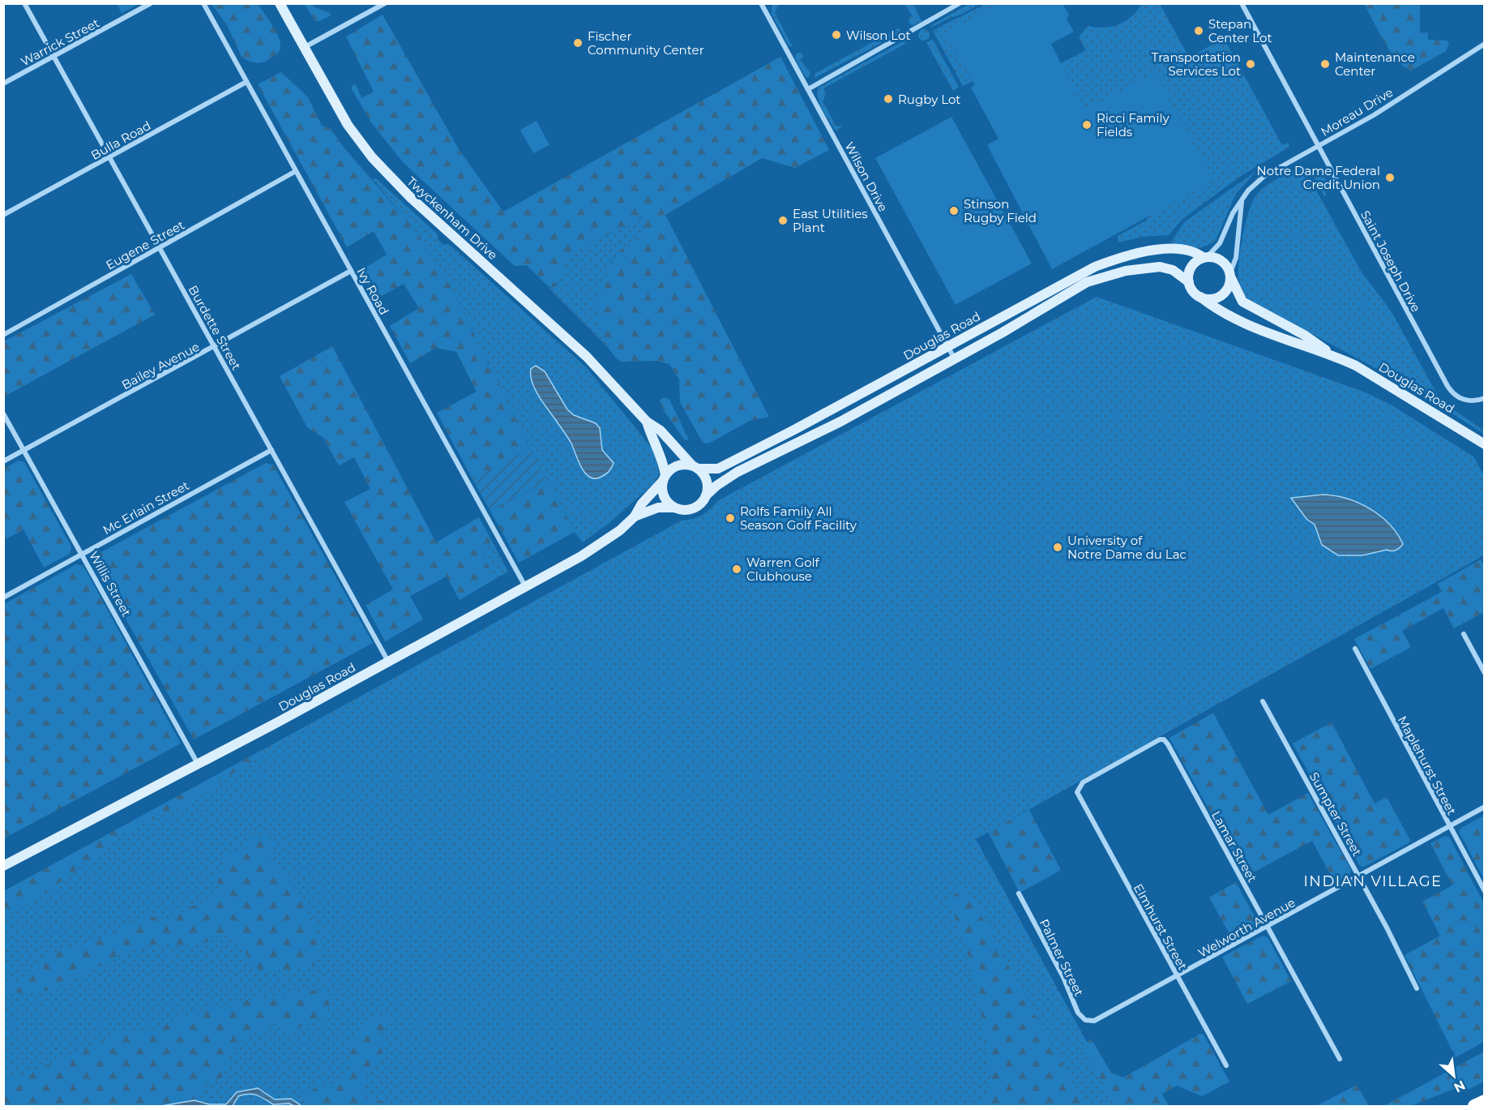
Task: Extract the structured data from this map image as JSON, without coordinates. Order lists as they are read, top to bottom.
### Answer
{
  "streets": {
    "street": [
      "Warrick Street",
      "Moreau Drive",
      "Bulla Road",
      "Wilson Drive",
      "Twyckenham Drive",
      "Eugene Street",
      "Saint Joseph Drive",
      "Ivy Road",
      "Burdette Street",
      "Douglas Road",
      "Bailey Avenue",
      "Mc Erlain Street",
      "Willis Street",
      "Maplehurst Street",
      "Sumpter Street",
      "Lamar Street",
      "Elmhurst Street",
      "Welworth Avenue",
      "Palmer Street"
    ]
  },
  "crossings": [
    ["Warrick Street", "Burdette Street"],
    ["Moreau Drive", "Saint Joseph Drive"],
    ["Moreau Drive", "Douglas Road"],
    ["Bulla Road", "Ivy Road"],
    ["Bulla Road", "Burdette Street"],
    ["Wilson Drive", "Douglas Road"],
    ["Twyckenham Drive", "Douglas Road"],
    ["Eugene Street", "Ivy Road"],
    ["Eugene Street", "Burdette Street"],
    ["Ivy Road", "Douglas Road"],
    ["Ivy Road", "Bailey Avenue"],
    ["Burdette Street", "Douglas Road"],
    ["Burdette Street", "Bailey Avenue"],
    ["Burdette Street", "Mc Erlain Street"],
    ["Douglas Road", "Willis Street"],
    ["Bailey Avenue", "Willis Street"],
    ["Mc Erlain Street", "Willis Street"],
    ["Maplehurst Street", "Welworth Avenue"],
    ["Sumpter Street", "Welworth Avenue"],
    ["Lamar Street", "Elmhurst Street"],
    ["Lamar Street", "Welworth Avenue"],
    ["Elmhurst Street", "Welworth Avenue"],
    ["Welworth Avenue", "Palmer Street"]
  ],
  "districts": ["INDIAN VILLAGE"],
  "places": [
    "Stepan Center Lot",
    "Wilson Lot",
    "Fischer Community Center",
    "Transportation Services Lot",
    "Maintenance Center",
    "Rugby Lot",
    "Ricci Family Fields",
    "Notre Dame Federal Credit Union",
    "Stinson Rugby Field",
    "East Utilities Plant",
    "Rolfs Family All Season Golf Facility",
    "University of Notre Dame du Lac",
    "Warren Golf Clubhouse"
  ],
  "north": "bottom right"
}
